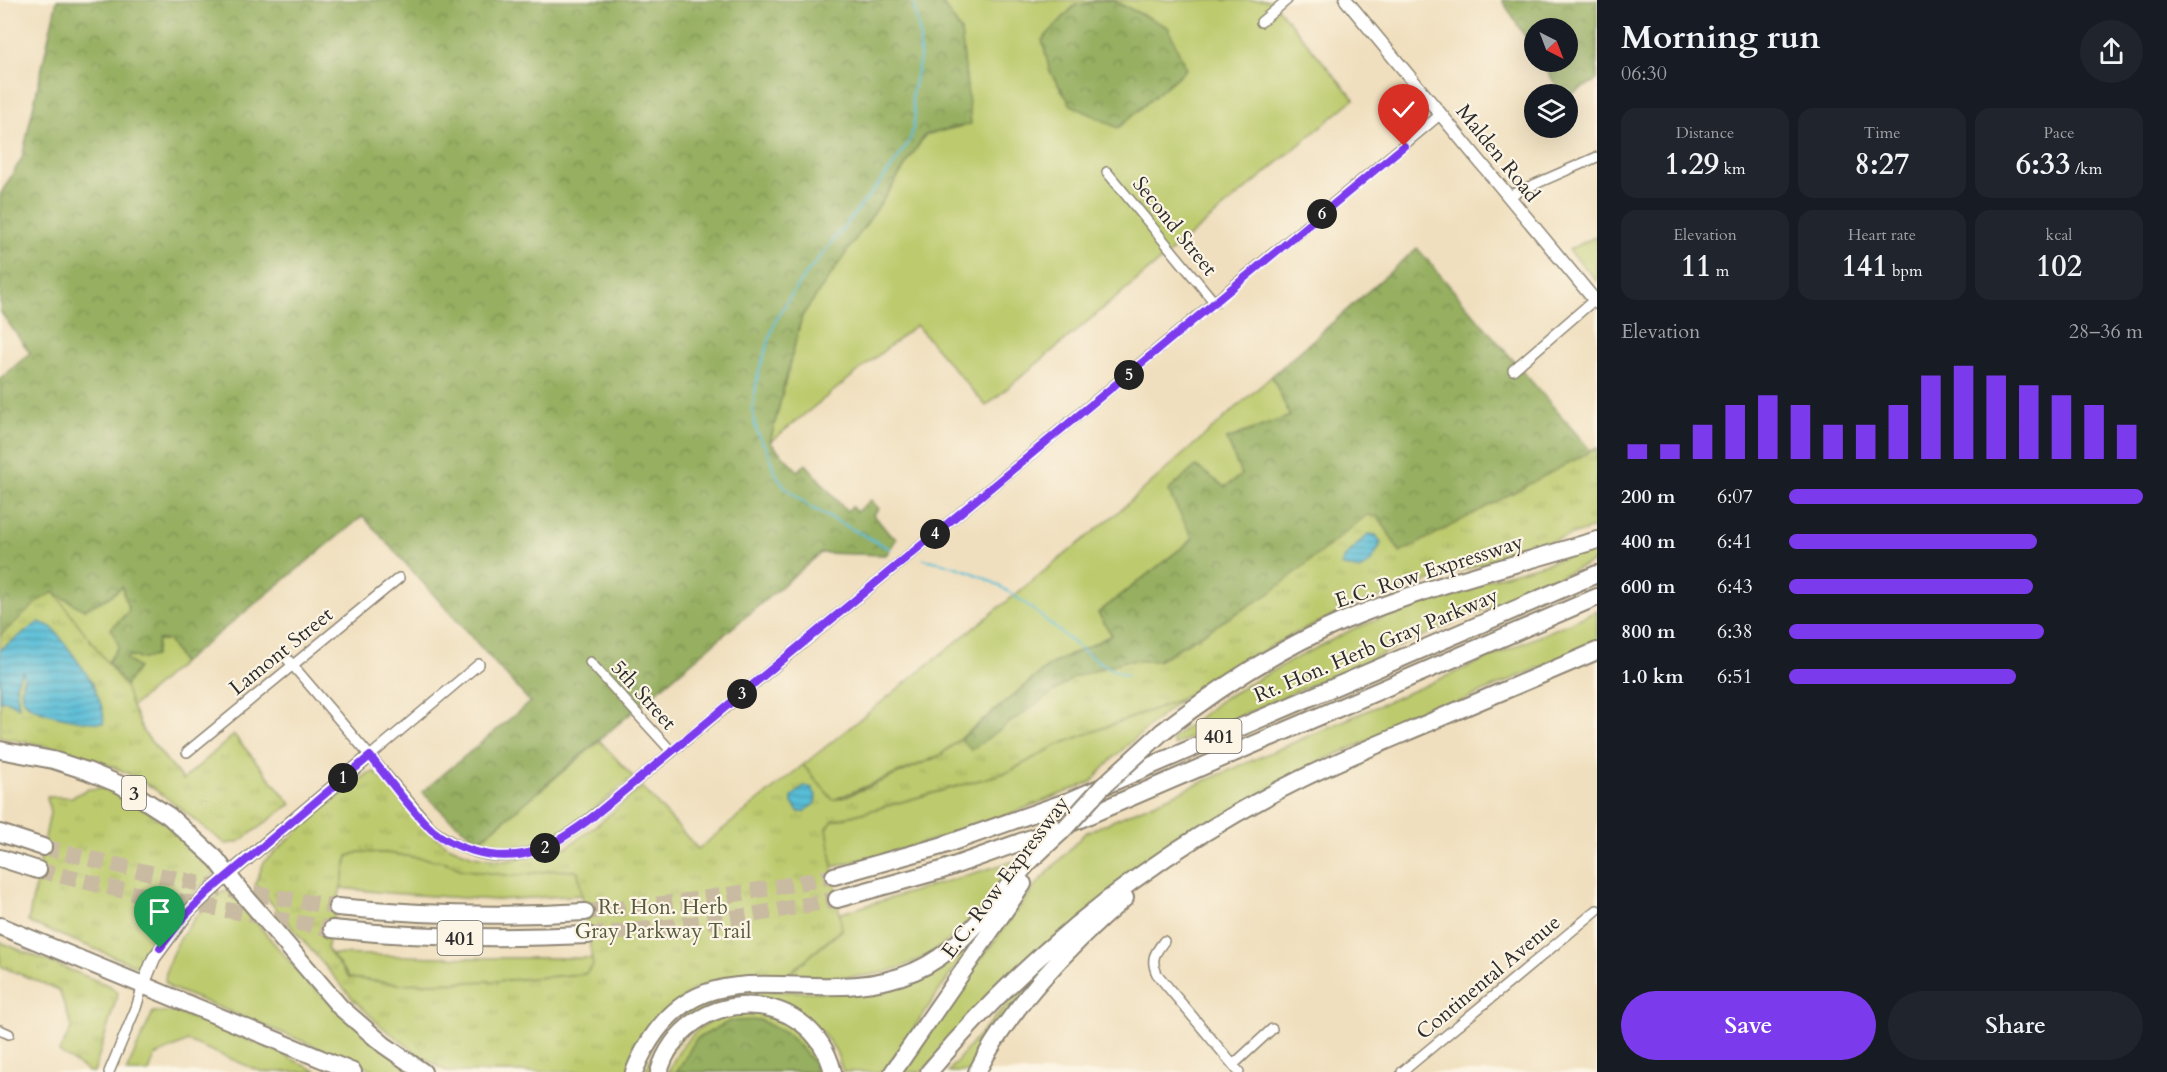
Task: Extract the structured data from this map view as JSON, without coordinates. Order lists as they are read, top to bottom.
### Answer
{
  "streets": {
    "highway": [
      "E.C. Row Expressway",
      "Rt. Hon. Herb Gray Parkway",
      "401",
      "3"
    ],
    "main road": ["Malden Road"],
    "street": [
      "Second Street",
      "Lamont Street",
      "5th Street",
      "Continental Avenue"
    ]
  },
  "parks": ["Rt. Hon. Herb Gray Parkway Trail"],
  "north": "bottom right",
  "page": {
    "heading": ["Morning run", "06:30"],
    "stats": [
      ["Distance", "1.29 km"],
      ["Time", "8:27"],
      ["Pace", "6:33 /km"],
      ["Elevation", "11 m"],
      ["Heart rate", "141 bpm"],
      ["kcal", "102"]
    ],
    "pins": [
      "6",
      "5",
      "4",
      "3",
      "1",
      "2"
    ],
    "chart": ["Elevation", "28–36 m"],
    "list": [
      {
        "name": "200 m",
        "note": "6:07"
      },
      {
        "name": "400 m",
        "note": "6:41"
      },
      {
        "name": "600 m",
        "note": "6:43"
      },
      {
        "name": "800 m",
        "note": "6:38"
      },
      {
        "name": "1.0 km",
        "note": "6:51"
      }
    ],
    "buttons": ["Save", "Share"]
  }
}
